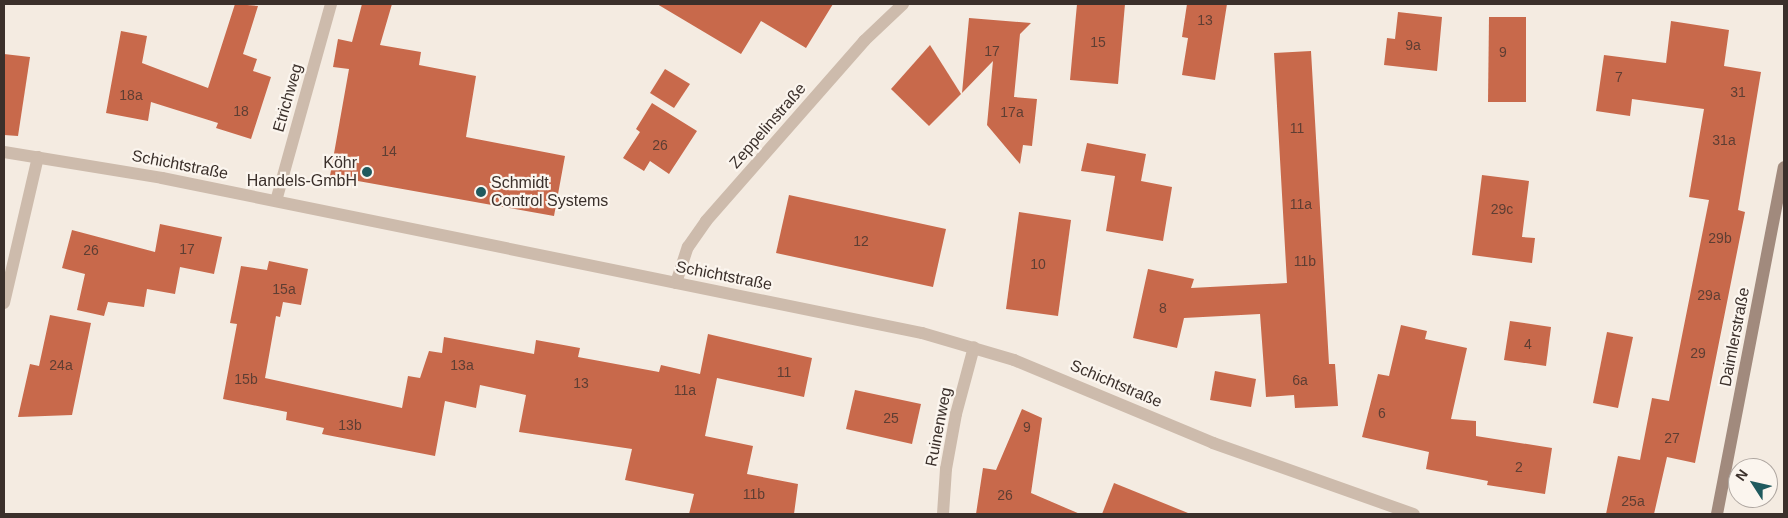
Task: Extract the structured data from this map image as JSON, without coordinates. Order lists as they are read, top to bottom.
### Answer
{
  "streets": {
    "street": [
      "Etrichweg",
      "Zeppelinstraße",
      "Schichtstraße",
      "Daimlerstraße",
      "Ruinenweg"
    ]
  },
  "crossings": [
    ["Etrichweg", "Schichtstraße"],
    ["Zeppelinstraße", "Schichtstraße"],
    ["Schichtstraße", "Ruinenweg"]
  ],
  "places": ["Köhr Handels-GmbH", "Schmidt Control Systems"],
  "house_numbers": [
    "13",
    "15",
    "9a",
    "17",
    "9",
    "7",
    "31",
    "18a",
    "18",
    "17a",
    "11",
    "31a",
    "26",
    "14",
    "11a",
    "29c",
    "29b",
    "12",
    "17",
    "26",
    "11b",
    "10",
    "15a",
    "29a",
    "8",
    "4",
    "29",
    "24a",
    "13a",
    "11",
    "15b",
    "6a",
    "13",
    "11a",
    "6",
    "25",
    "13b",
    "9",
    "27",
    "2",
    "11b",
    "26",
    "25a"
  ],
  "north": "top left"
}
